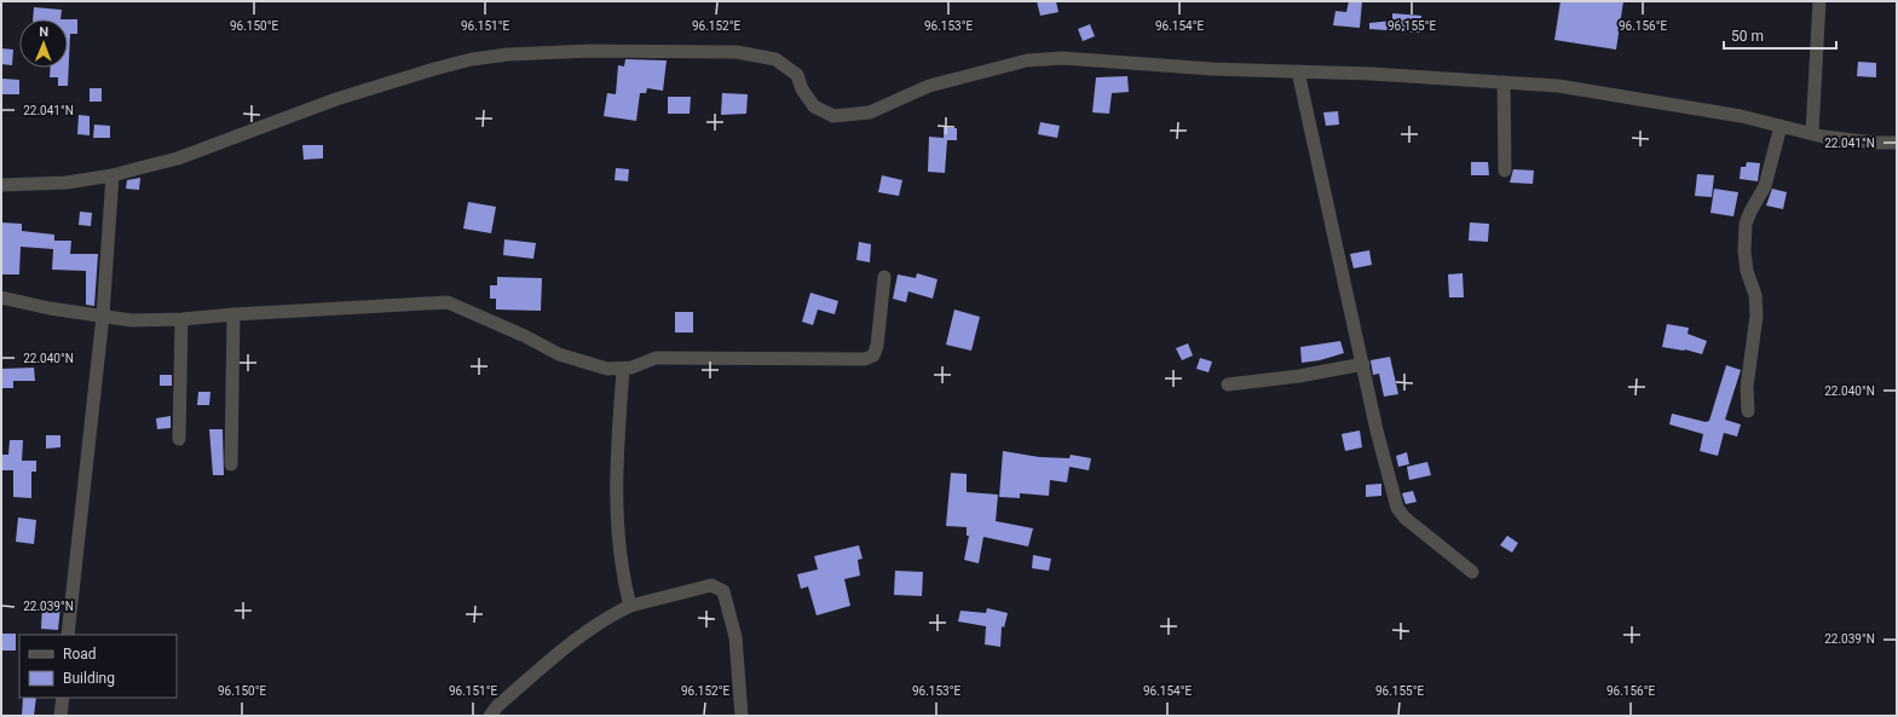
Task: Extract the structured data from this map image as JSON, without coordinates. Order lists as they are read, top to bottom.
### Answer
{
  "legend": ["Road", "Building"],
  "scale_bar": "50 m",
  "north": "top",
  "coordinates": [
    "96.150°E",
    "96.151°E",
    "96.152°E",
    "96.153°E",
    "96.154°E",
    "96.155°E",
    "96.156°E",
    "22.041°N",
    "22.040°N",
    "22.039°N"
  ]
}
